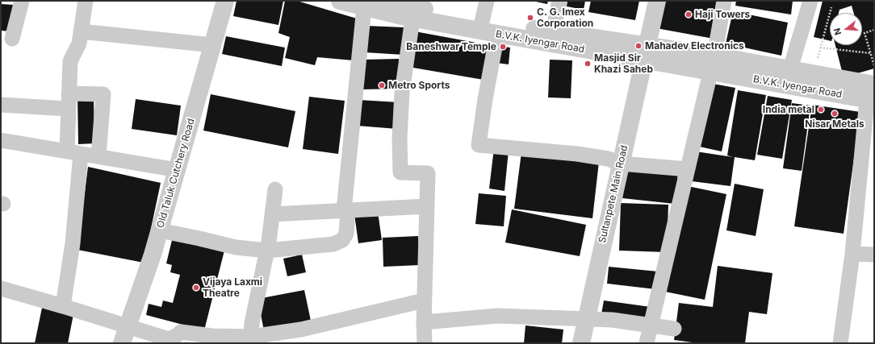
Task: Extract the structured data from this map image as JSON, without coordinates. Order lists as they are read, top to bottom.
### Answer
{
  "streets": {
    "street": ["B.V.K. Iyengar Road", "Old Taluk Cutchery Road", "Sultanpete Main Road"]
  },
  "crossings": [
    ["B.V.K. Iyengar Road", "Sultanpete Main Road"]
  ],
  "places": [
    "Haji Towers",
    "C. G. Imex Corporation",
    "Mahadev Electronics",
    "Baneshwar Temple",
    "Masjid Sir Khazi Saheb",
    "Metro Sports",
    "India metal",
    "Nisar Metals",
    "Vijaya Laxmi Theatre"
  ],
  "north": "left"
}
